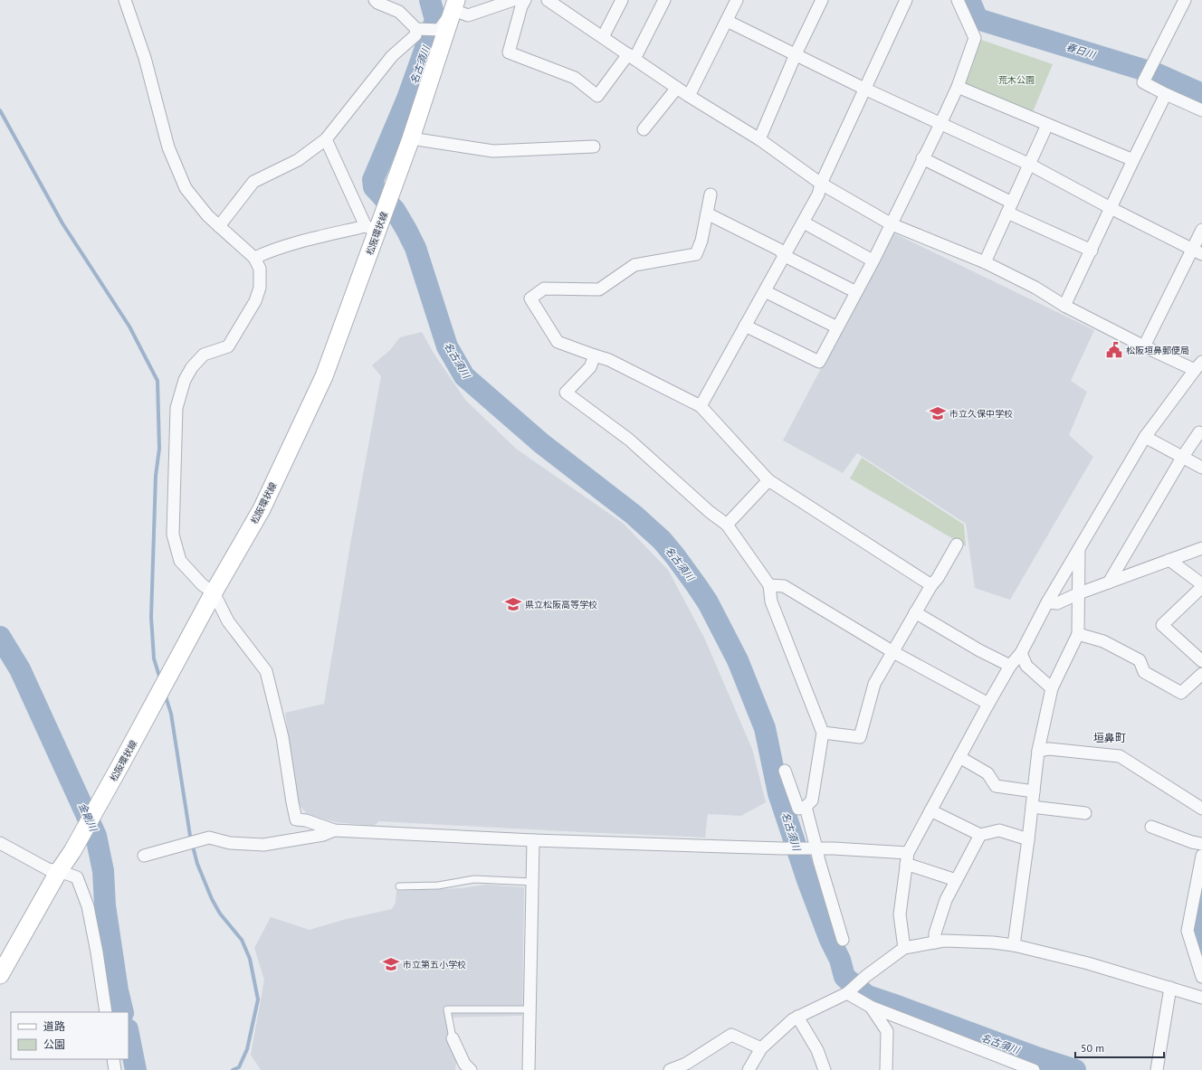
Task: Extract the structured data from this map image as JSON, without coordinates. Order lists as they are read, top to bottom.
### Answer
{
  "streets": {
    "main road": ["松阪環状線"]
  },
  "districts": ["垣鼻町"],
  "water": ["春日川", "名古須川", "金剛川"],
  "parks": ["荒木公園"],
  "places": {
    "public building": ["松阪垣鼻郵便局"],
    "school or university": ["市立久保中学校", "県立松阪高等学校", "市立第五小学校"]
  },
  "legend": ["道路", "公園"],
  "scale_bar": "50 m"
}
